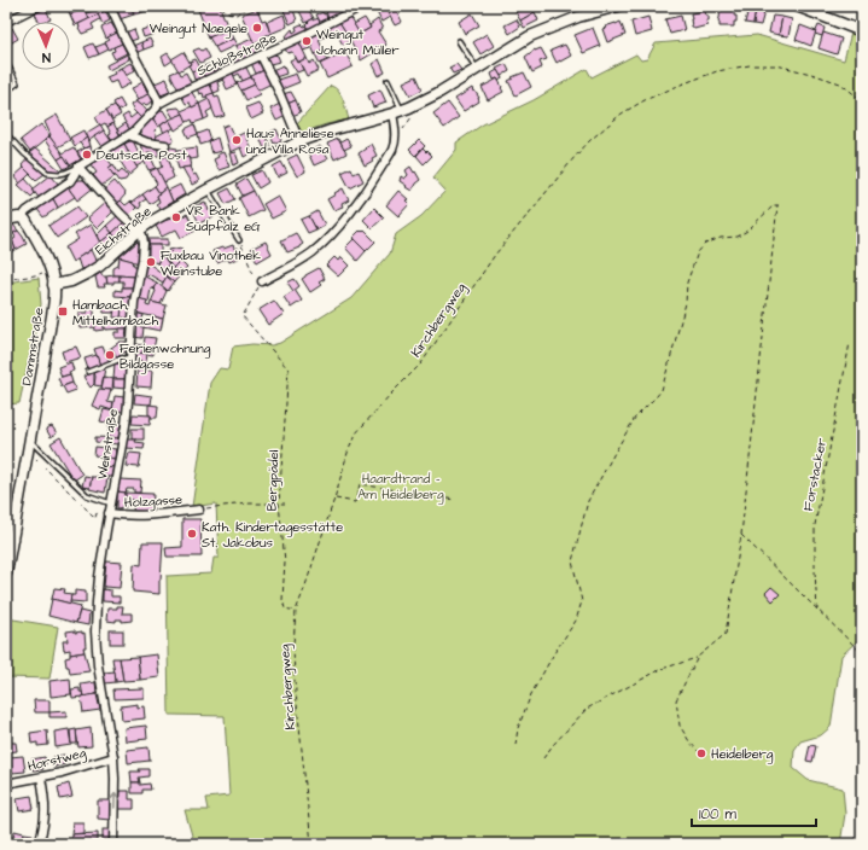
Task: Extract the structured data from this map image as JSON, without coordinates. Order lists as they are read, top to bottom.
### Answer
{
  "streets": {
    "street": [
      "Schloßstraße",
      "Eichstraße",
      "Dammstraße",
      "Weinstraße",
      "Holzgasse",
      "Horstweg"
    ],
    "path": ["Kirchbergweg", "Forstacker", "Bergpädel"]
  },
  "crossings": [
    ["Eichstraße", "Dammstraße"],
    ["Eichstraße", "Weinstraße"],
    ["Kirchbergweg", "Bergpädel"],
    ["Weinstraße", "Holzgasse"],
    ["Weinstraße", "Horstweg"]
  ],
  "parks": ["Haardtrand - Am Heidelberg"],
  "places": {
    "other": [
      "Weingut Naegele",
      "Weingut Johann Müller",
      "Haus Anneliese und Villa Rosa",
      "Deutsche Post",
      "VR Bank Südpfalz eG",
      "Fuxbau Vinothek Weinstube",
      "Ferienwohnung Bildgasse",
      "Kath. Kindertagesstätte St. Jakobus",
      "Heidelberg"
    ],
    "transit": ["Hambach, Mittelhambach"]
  },
  "scale_bar": "100 m",
  "north": "bottom"
}
